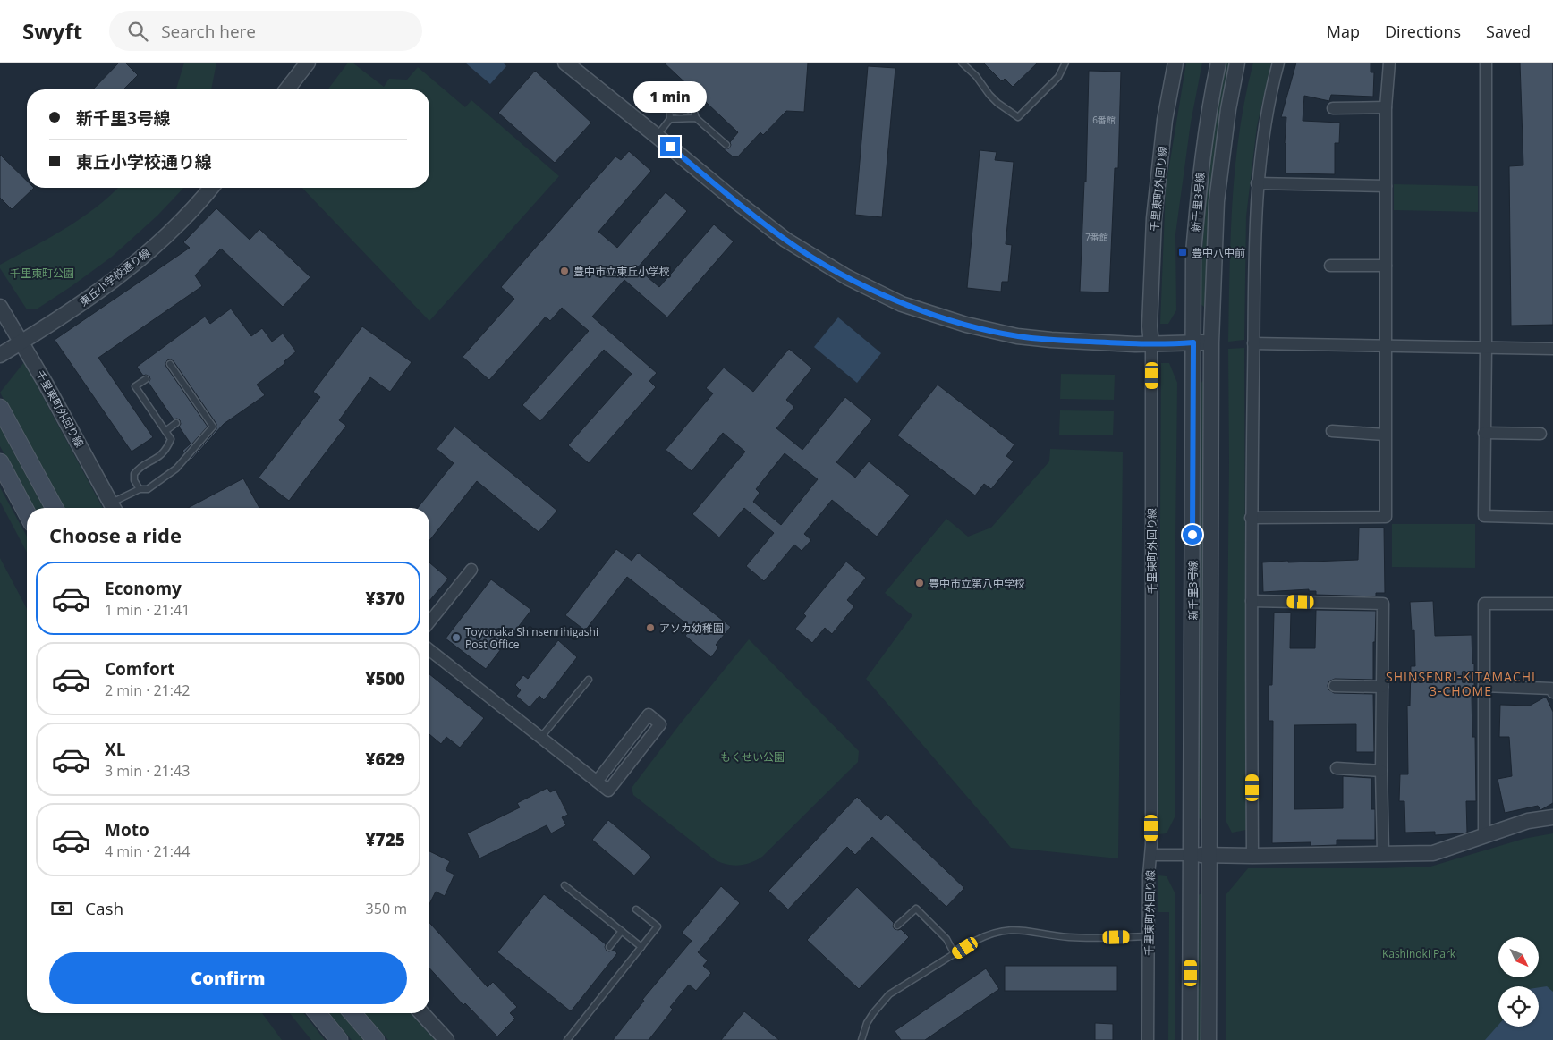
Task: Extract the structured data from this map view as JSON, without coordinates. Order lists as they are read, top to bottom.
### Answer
{
  "streets": {
    "street": ["千里東町外回り線", "新千里3号線", "東丘小学校通り線"]
  },
  "crossings": [
    ["千里東町外回り線", "東丘小学校通り線"]
  ],
  "districts": ["SHINSENRI-KITAMACHI 3-CHOME"],
  "parks": ["千里東町公園", "もくせい公園", "Kashinoki Park"],
  "places": {
    "transit": ["豊中八中前"],
    "other": [
      "豊中市立東丘小学校",
      "豊中市立第八中学校",
      "アソカ幼稚園",
      "Toyonaka Shinsenrihigashi Post Office"
    ]
  },
  "house_numbers": ["6番館", "7番館"],
  "north": "bottom right",
  "page": {
    "header": "Swyft",
    "search": "Search here",
    "nav": ["Map", "Directions", "Saved"],
    "bubble": "1 min",
    "banner": ["新千里3号線", "東丘小学校通り線"],
    "heading": "Choose a ride",
    "list": [
      {
        "name": "Economy",
        "note": "1 min · 21:41",
        "value": "¥370"
      },
      {
        "name": "Comfort",
        "note": "2 min · 21:42",
        "value": "¥500"
      },
      {
        "name": "XL",
        "note": "3 min · 21:43",
        "value": "¥629"
      },
      {
        "name": "Moto",
        "note": "4 min · 21:44",
        "value": "¥725"
      }
    ],
    "pay": ["Cash", "350 m"],
    "buttons": "Confirm"
  }
}
